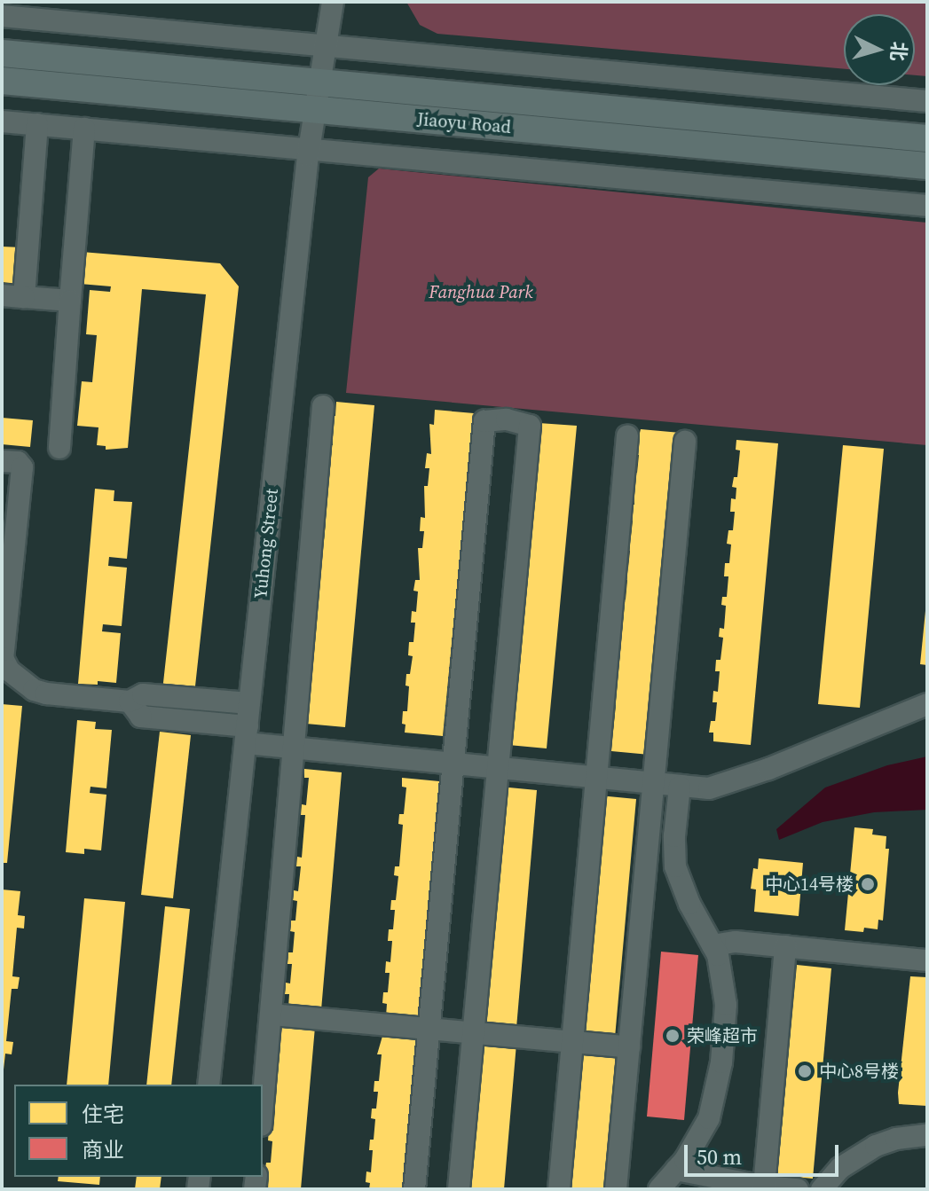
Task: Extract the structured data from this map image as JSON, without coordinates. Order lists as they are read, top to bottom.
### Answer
{
  "streets": {
    "main road": ["Jiaoyu Road"],
    "street": ["Yuhong Street"]
  },
  "crossings": [
    ["Jiaoyu Road", "Yuhong Street"]
  ],
  "parks": ["Fanghua Park"],
  "places": ["中心14号楼", "荣峰超市", "中心8号楼"],
  "legend": ["住宅", "商业"],
  "scale_bar": "50 m",
  "north": "right"
}
